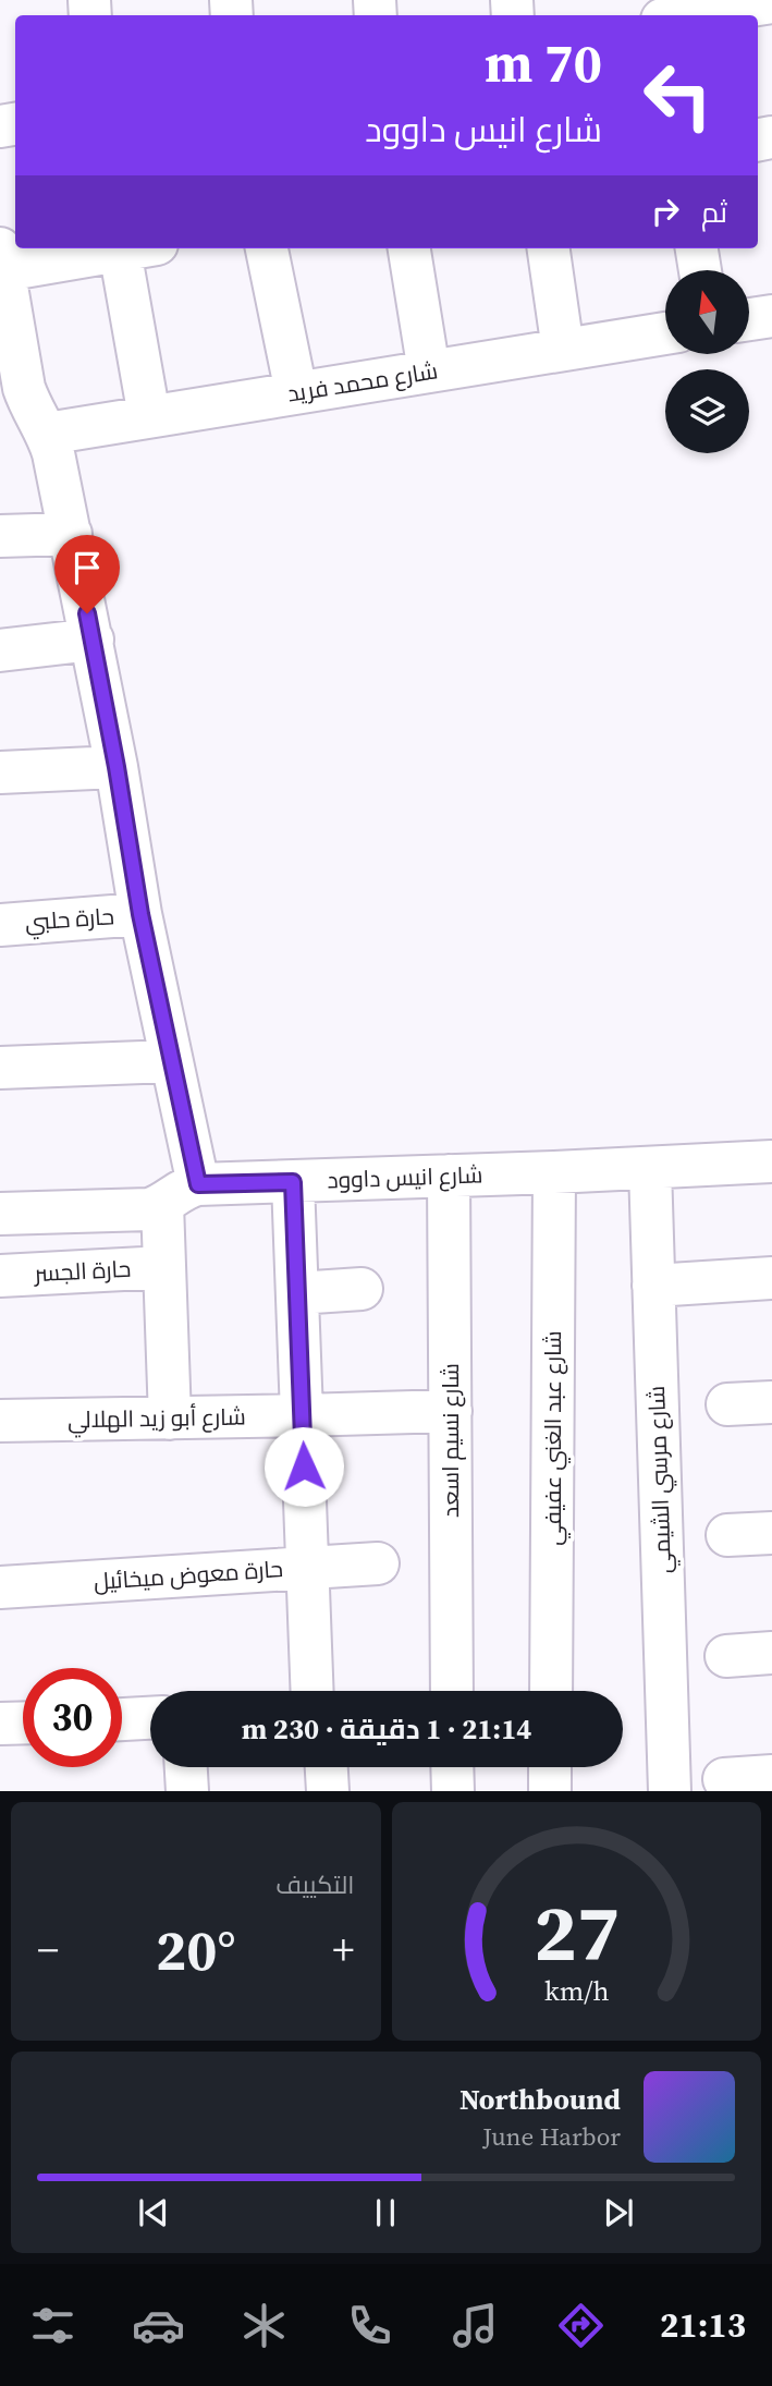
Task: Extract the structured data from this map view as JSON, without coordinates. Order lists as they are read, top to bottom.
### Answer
{
  "streets": {
    "street": [
      "شارع محمد فريد",
      "حارة حلبي",
      "شارع انيس داوود",
      "حارة الجسر",
      "شارع أبو زيد الهلالي",
      "شارع عبد الغني عفيفي",
      "شارع نسيم اسعد",
      "شارع مرسي الشيمي",
      "حارة معوض ميخائيل"
    ]
  },
  "crossings": [
    ["شارع انيس داوود", "شارع عبد الغني عفيفي"],
    ["شارع انيس داوود", "شارع نسيم اسعد"],
    ["شارع انيس داوود", "شارع مرسي الشيمي"],
    ["شارع أبو زيد الهلالي", "شارع نسيم اسعد"]
  ],
  "north": "top",
  "page": {
    "turn": ["70 m", "شارع انيس داوود"],
    "then": "ثم",
    "limit": "30",
    "trip": "21:14 · 1 دقيقة · 230 m",
    "tile": "التكييف",
    "heat": ["−", "20°", "+"],
    "song": ["Northbound", "June Harbor"],
    "tabs": "21:13",
    "gauge": ["27", "km/h"]
  }
}
